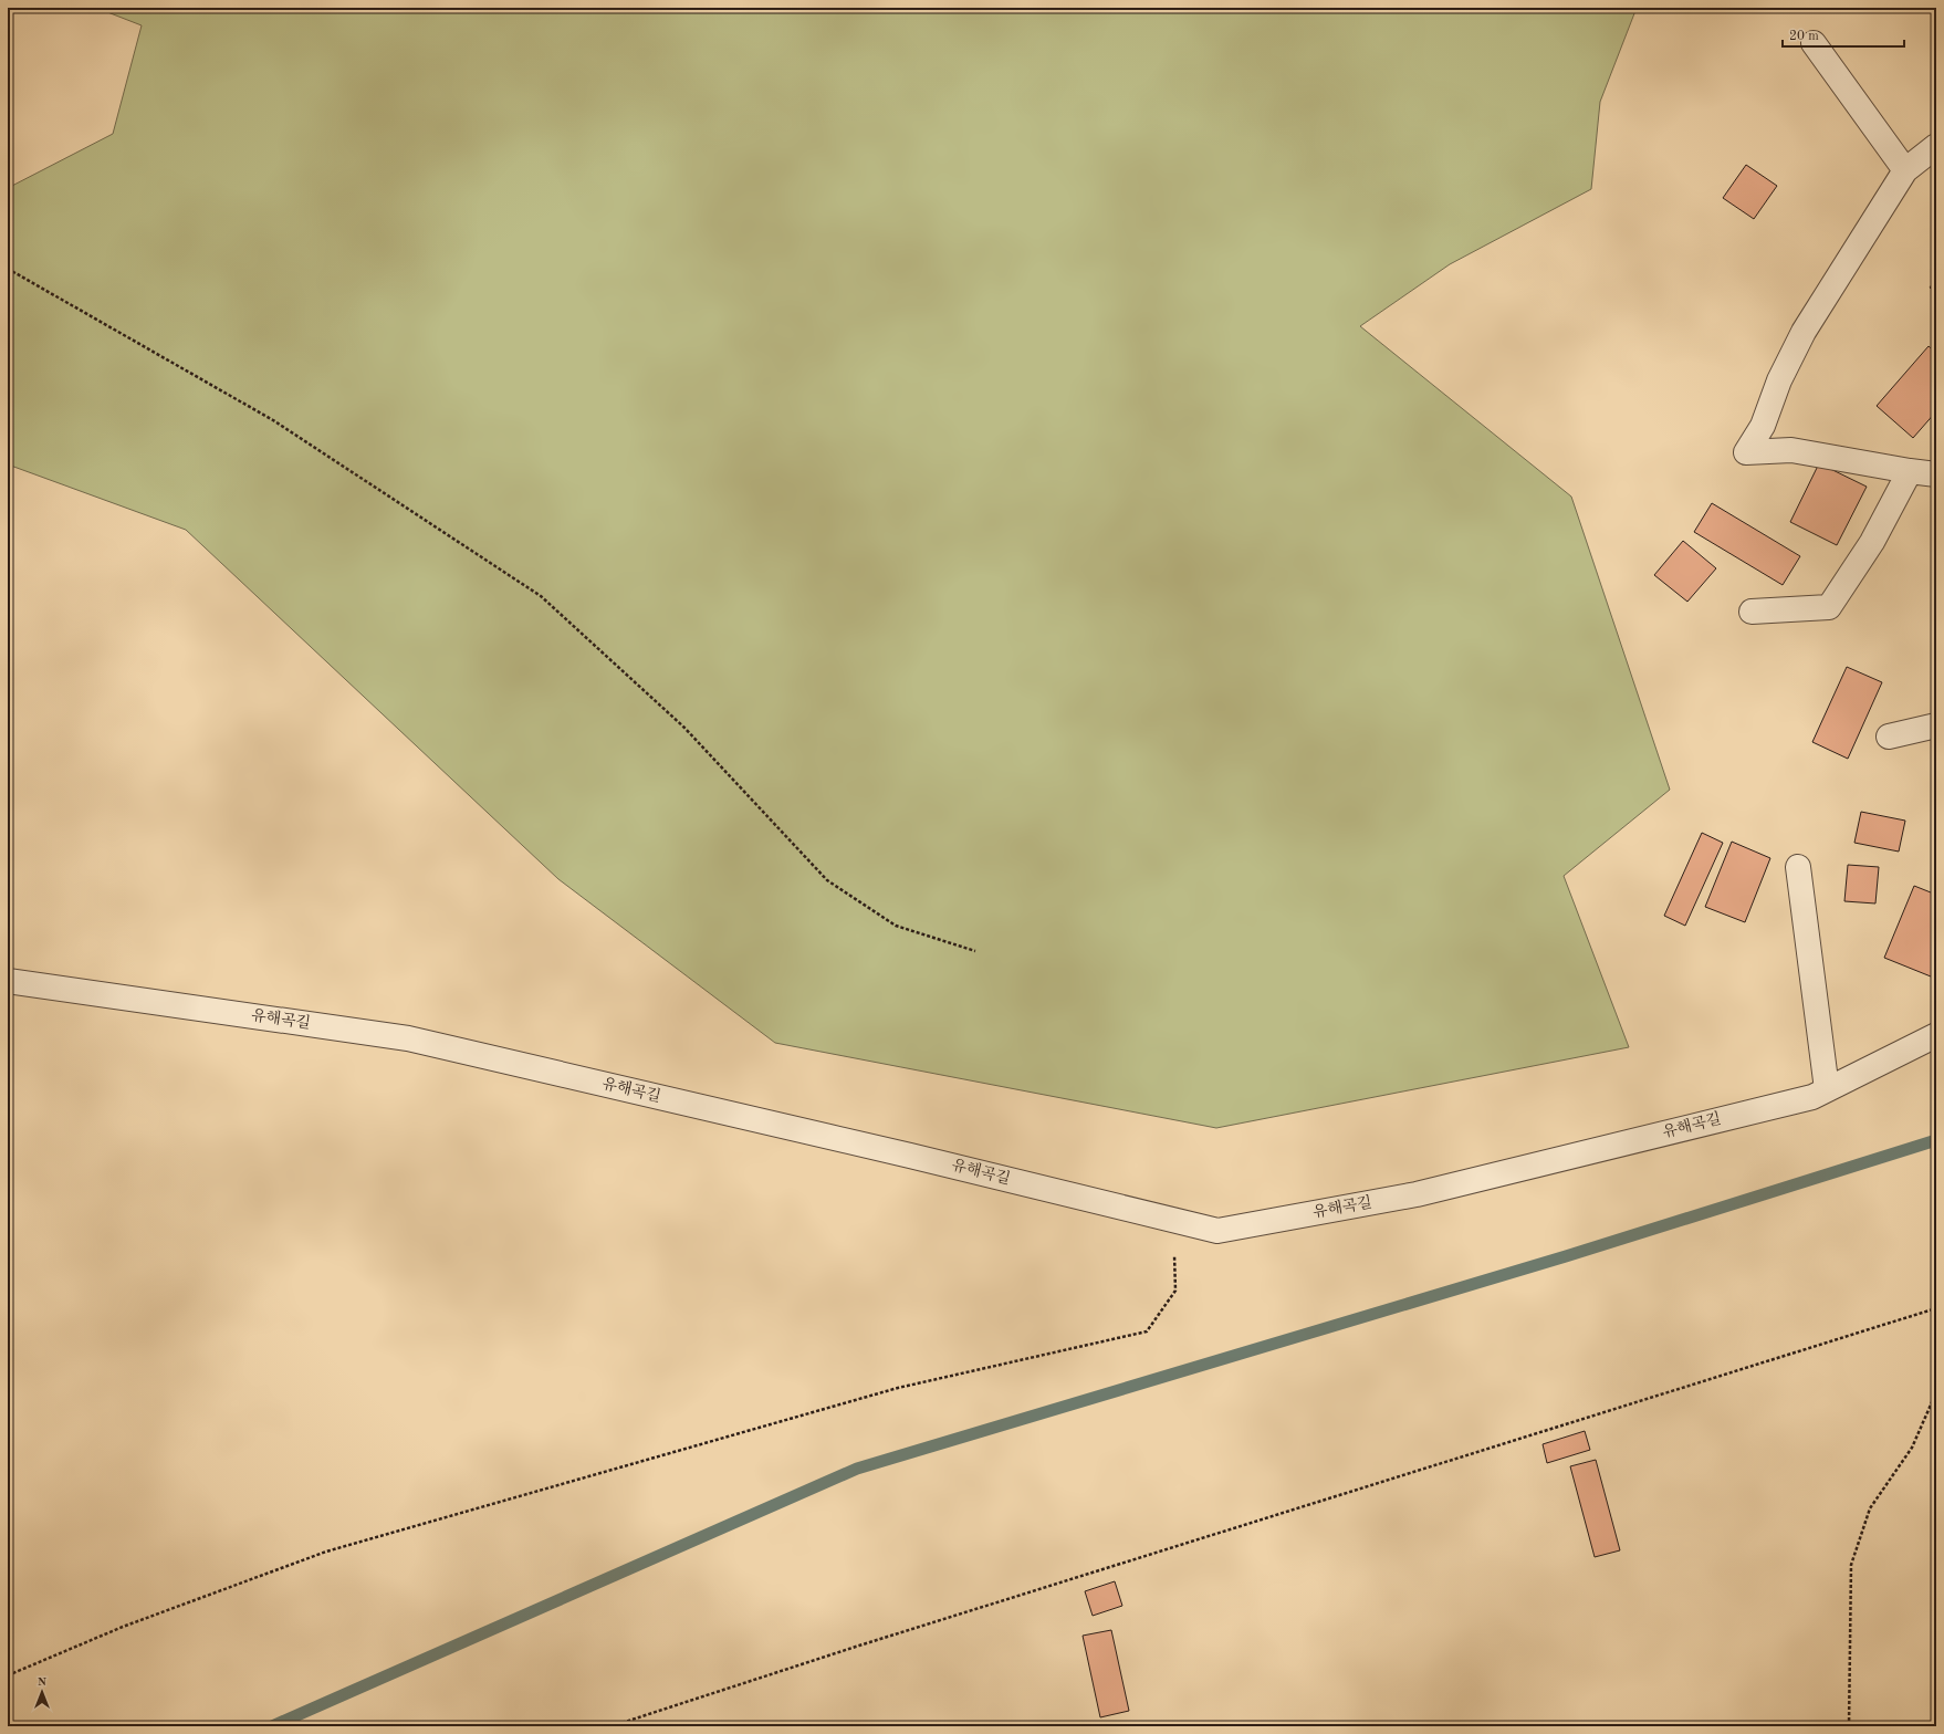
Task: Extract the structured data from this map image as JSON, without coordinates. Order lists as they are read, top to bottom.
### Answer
{
  "streets": {
    "street": ["유해곡길"]
  },
  "scale_bar": "20 m",
  "north": "top"
}
